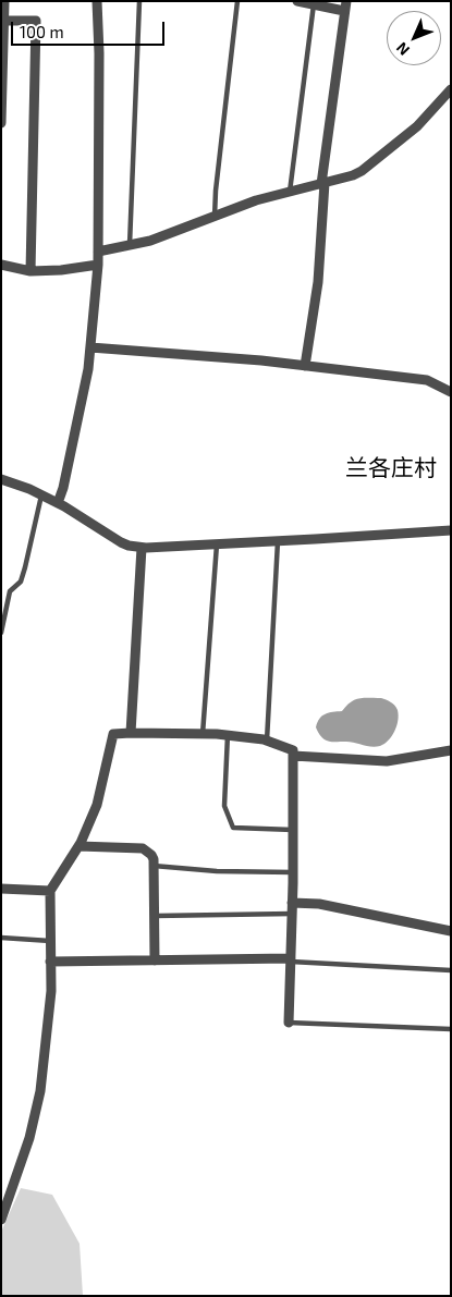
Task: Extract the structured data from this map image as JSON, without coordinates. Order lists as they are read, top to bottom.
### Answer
{
  "districts": ["兰各庄村"],
  "scale_bar": "100 m",
  "north": "bottom left"
}
